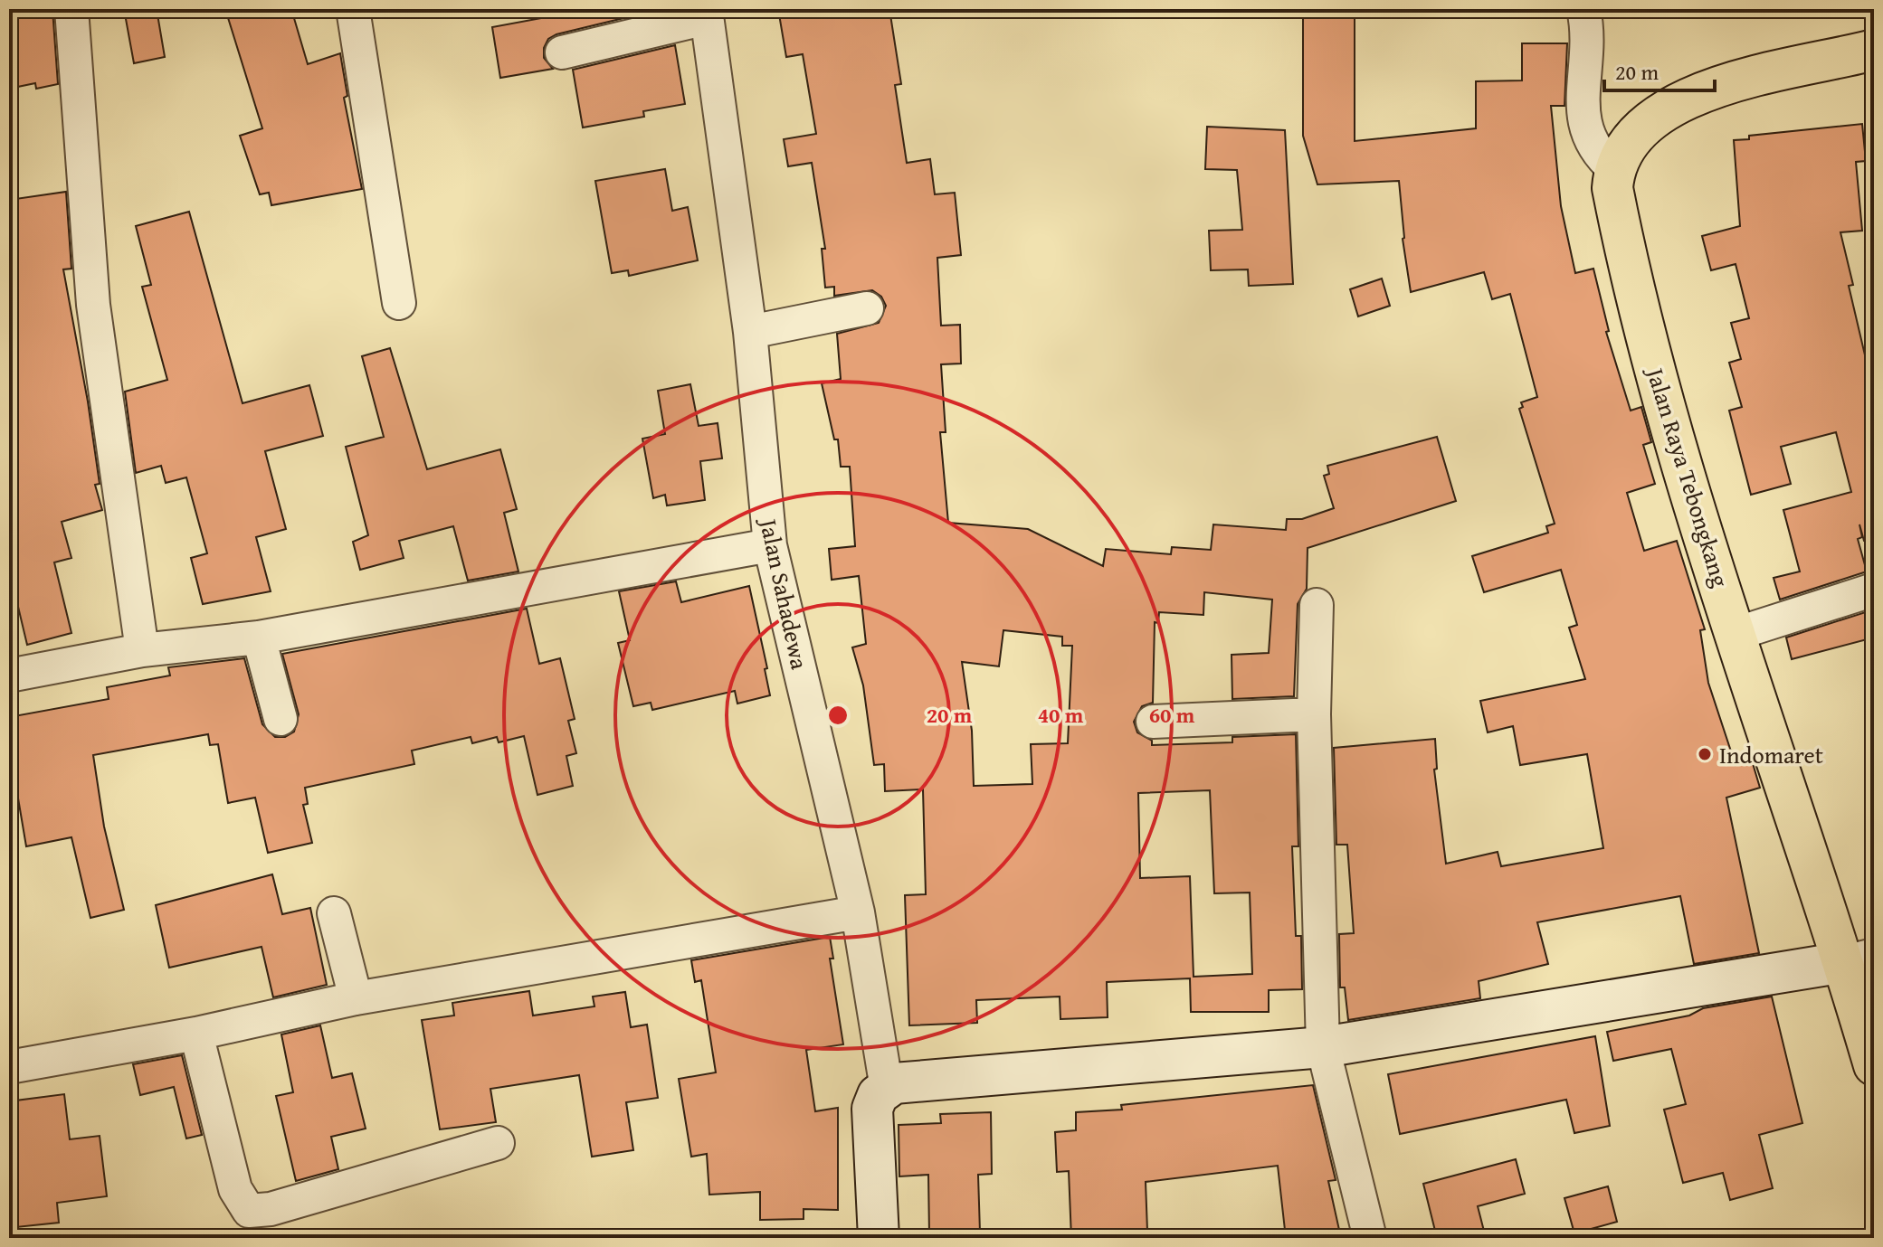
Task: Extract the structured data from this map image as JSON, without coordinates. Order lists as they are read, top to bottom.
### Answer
{
  "streets": {
    "main road": ["Jalan Raya Tebongkang"],
    "street": ["Jalan Sahadewa"]
  },
  "places": ["Indomaret"],
  "scale_bar": "20 m",
  "rings": ["20 m", "40 m", "60 m"]
}
